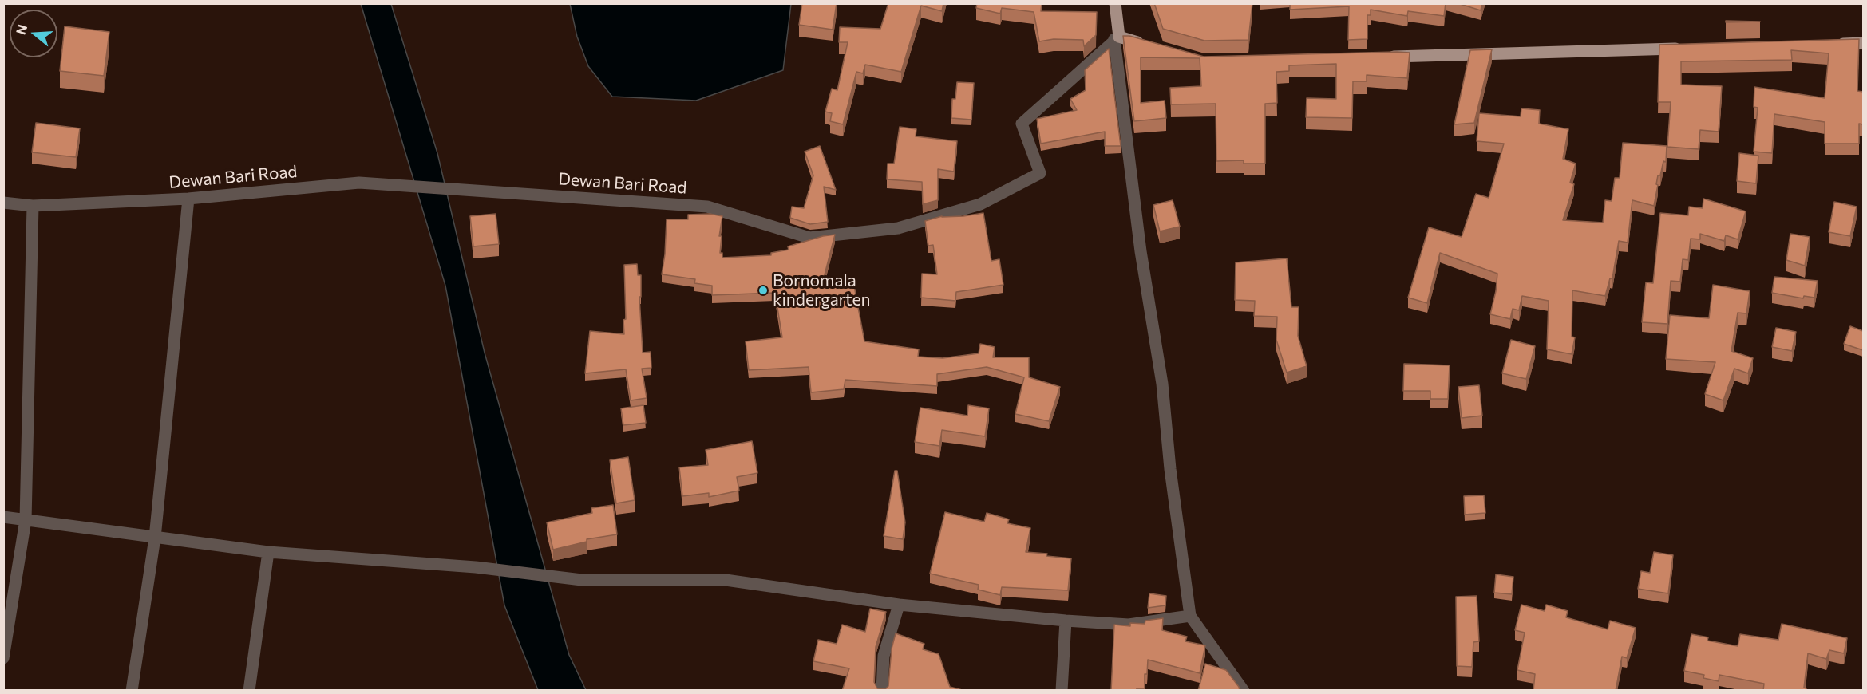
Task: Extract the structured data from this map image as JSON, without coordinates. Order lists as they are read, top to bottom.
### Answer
{
  "streets": {
    "street": ["Dewan Bari Road"]
  },
  "places": ["Bornomala kindergarten"],
  "north": "left"
}
